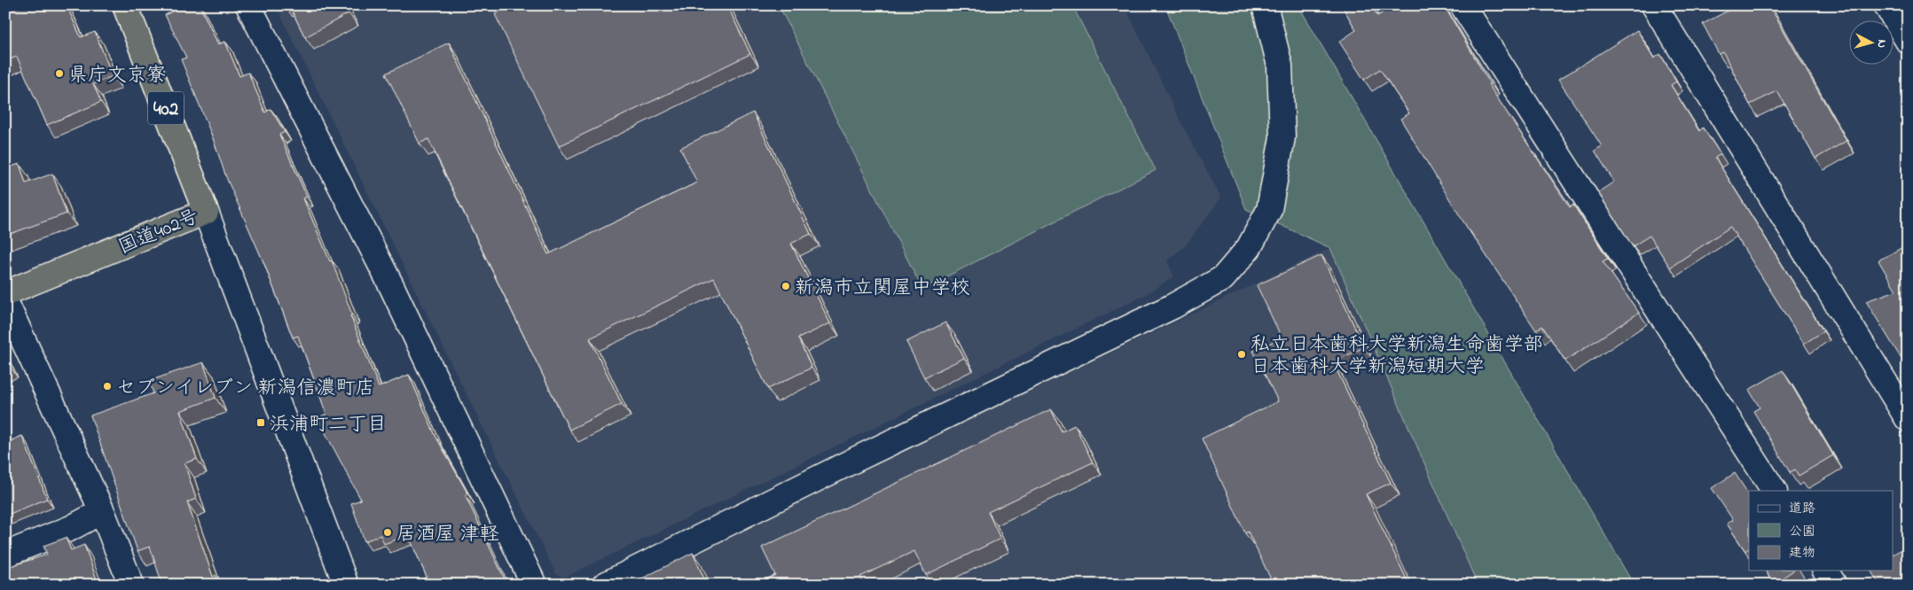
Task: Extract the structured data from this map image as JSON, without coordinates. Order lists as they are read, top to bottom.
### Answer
{
  "streets": {
    "highway": ["402", "国道402号"]
  },
  "places": {
    "other": [
      "県庁文京寮",
      "新潟市立関屋中学校",
      "私立日本歯科大学新潟生命歯学部 日本歯科大学新潟短期大学",
      "セブンイレブン 新潟信濃町店",
      "居酒屋 津軽"
    ],
    "transit": ["浜浦町二丁目"]
  },
  "legend": ["道路", "公園", "建物"],
  "north": "right"
}
